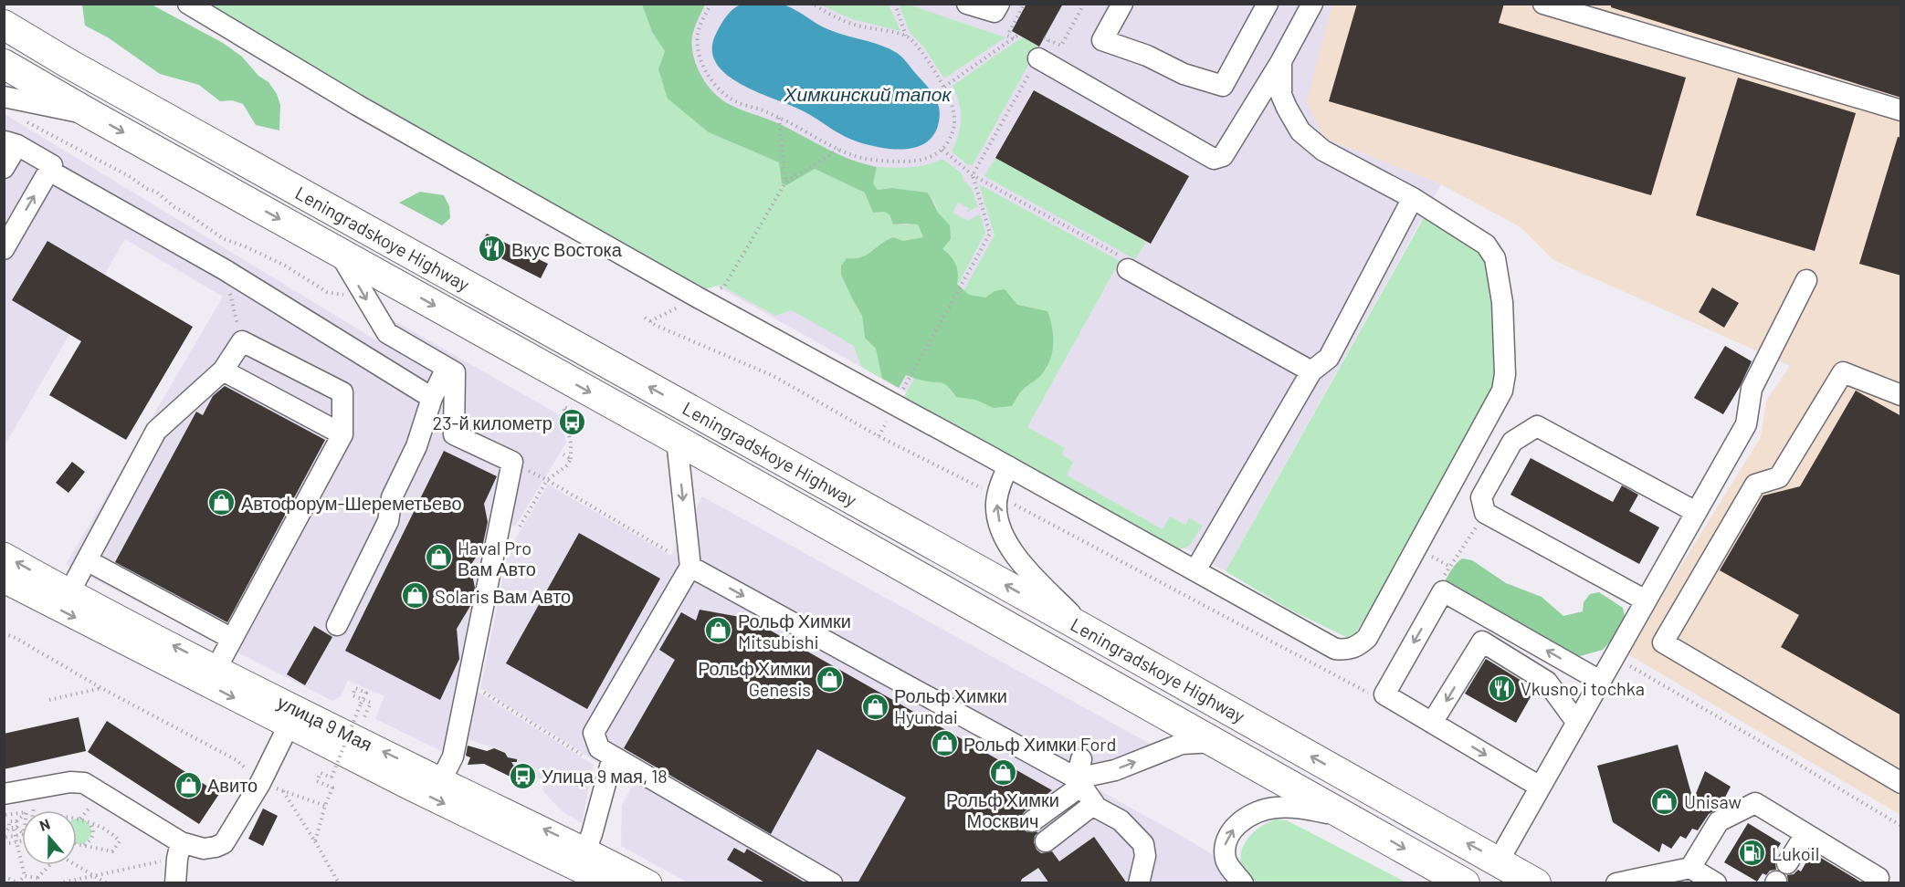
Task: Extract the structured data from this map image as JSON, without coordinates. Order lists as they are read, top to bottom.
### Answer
{
  "streets": {
    "highway": ["Leningradskoye Highway"],
    "main road": ["улица 9 Мая"]
  },
  "water": ["Химкинский тапок"],
  "places": {
    "restaurant": ["Вкус Востока", "Vkusno i tochka"],
    "bus stop": ["23-й километр", "Улица 9 мая, 18"],
    "shop": [
      "Автофорум-Шереметьево",
      "Haval Pro Вам Авто",
      "Solaris Вам Авто",
      "Рольф Химки Mitsubishi",
      "Рольф Химки Genesis",
      "Рольф Химки Hyundai",
      "Рольф Химки Ford",
      "Рольф Химки Москвич",
      "Авито",
      "Unisaw"
    ],
    "fuel station": ["Lukoil"]
  },
  "north": "top"
}
